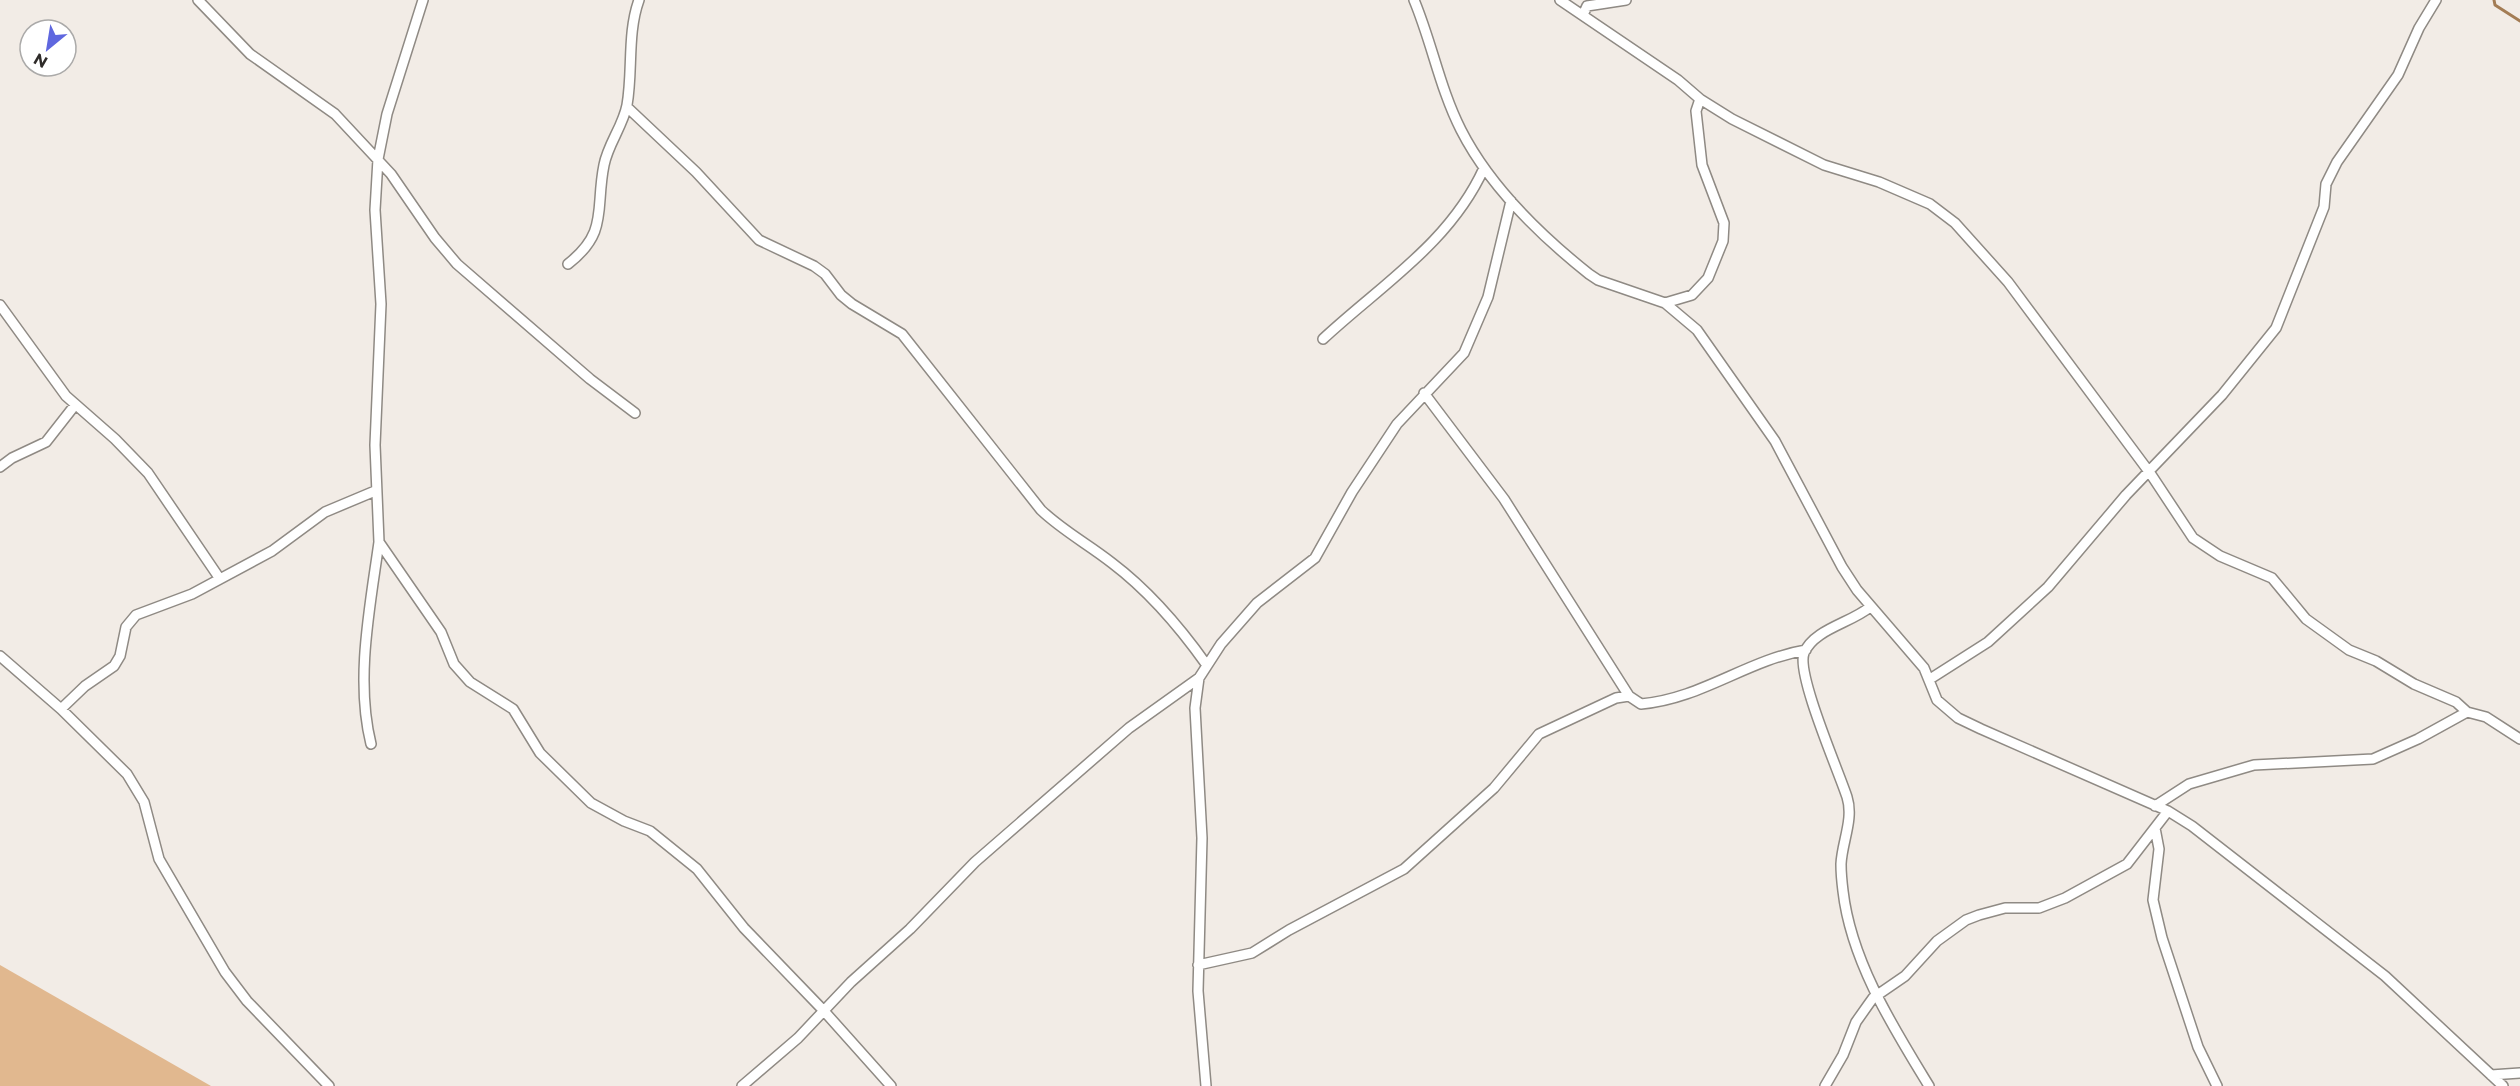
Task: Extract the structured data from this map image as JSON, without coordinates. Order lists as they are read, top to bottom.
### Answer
{
  "north": "bottom left"
}
